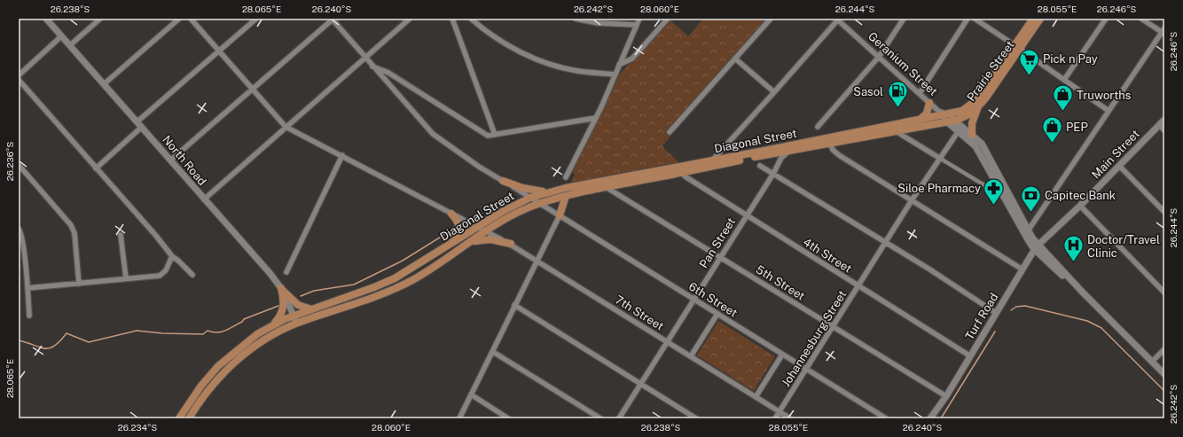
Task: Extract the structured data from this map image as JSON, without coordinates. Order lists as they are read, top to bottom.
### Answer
{
  "streets": {
    "main road": [
      "Geranium Street",
      "Prairie Street",
      "Diagonal Street",
      "Main Street",
      "North Road",
      "Turf Road"
    ],
    "street": [
      "Pan Street",
      "4th Street",
      "5th Street",
      "6th Street",
      "7th Street",
      "Johannesburg Street"
    ]
  },
  "crossings": [
    ["Geranium Street", "Prairie Street"],
    ["Geranium Street", "Diagonal Street"],
    ["Geranium Street", "Main Street"],
    ["Geranium Street", "Turf Road"],
    ["Geranium Street", "Johannesburg Street"],
    ["Prairie Street", "Diagonal Street"],
    ["Diagonal Street", "North Road"],
    ["Diagonal Street", "Pan Street"],
    ["Diagonal Street", "4th Street"],
    ["Diagonal Street", "5th Street"],
    ["Diagonal Street", "6th Street"],
    ["Diagonal Street", "7th Street"],
    ["Main Street", "Turf Road"],
    ["Pan Street", "4th Street"],
    ["Pan Street", "5th Street"],
    ["Pan Street", "6th Street"],
    ["Pan Street", "7th Street"],
    ["4th Street", "Turf Road"],
    ["4th Street", "Johannesburg Street"],
    ["5th Street", "Turf Road"],
    ["5th Street", "Johannesburg Street"],
    ["6th Street", "Johannesburg Street"],
    ["7th Street", "Johannesburg Street"]
  ],
  "places": {
    "supermarket": ["Pick n Pay"],
    "fuel station": ["Sasol"],
    "shop": ["Truworths", "PEP"],
    "pharmacy": ["Siloe Pharmacy"],
    "bank": ["Capitec Bank"],
    "hospital": ["Doctor/Travel Clinic"]
  },
  "coordinates": [
    "26.238°S",
    "28.065°E",
    "26.240°S",
    "26.242°S",
    "28.060°E",
    "26.244°S",
    "28.055°E",
    "26.246°S",
    "26.236°S",
    "26.234°S"
  ]
}
